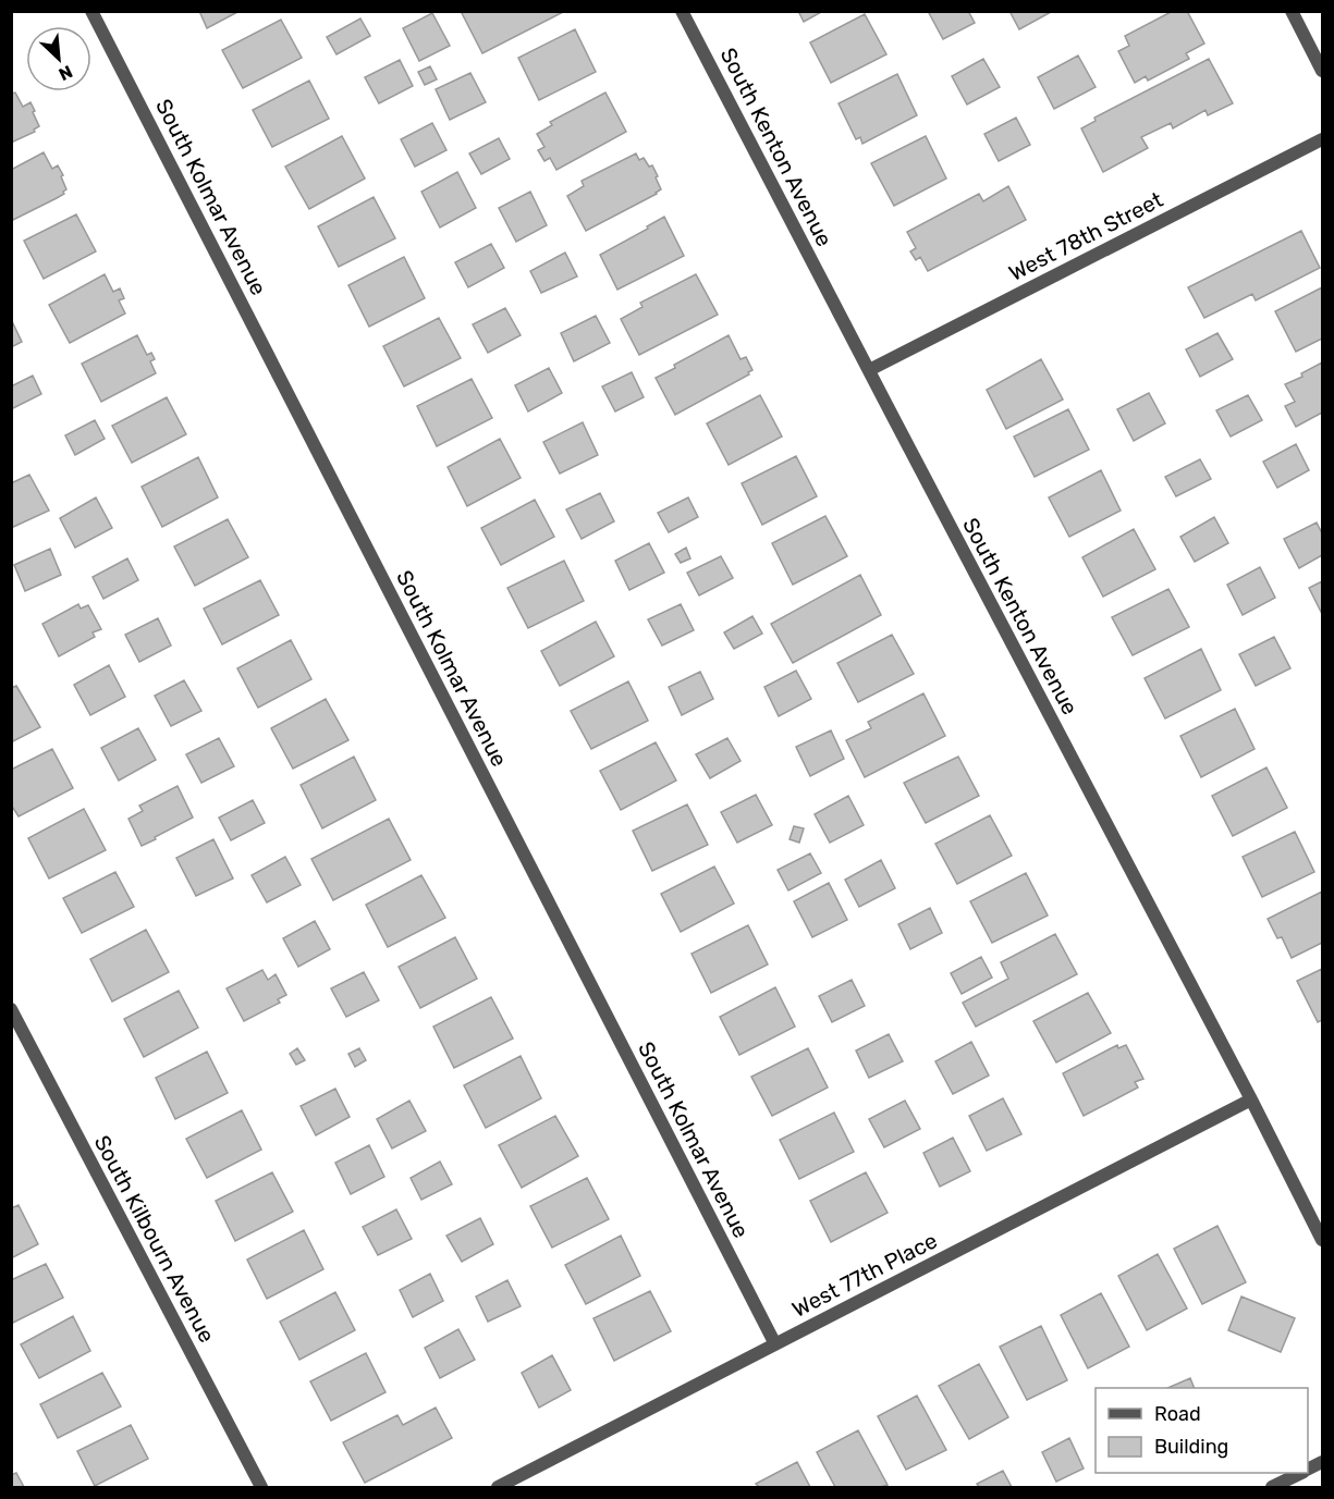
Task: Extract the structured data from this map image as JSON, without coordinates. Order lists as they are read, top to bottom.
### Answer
{
  "streets": {
    "street": [
      "South Kenton Avenue",
      "South Kolmar Avenue",
      "West 78th Street",
      "South Kilbourn Avenue",
      "West 77th Place"
    ]
  },
  "crossings": [
    ["South Kenton Avenue", "West 78th Street"],
    ["South Kenton Avenue", "West 77th Place"],
    ["South Kolmar Avenue", "West 77th Place"]
  ],
  "legend": ["Road", "Building"],
  "north": "bottom right"
}
